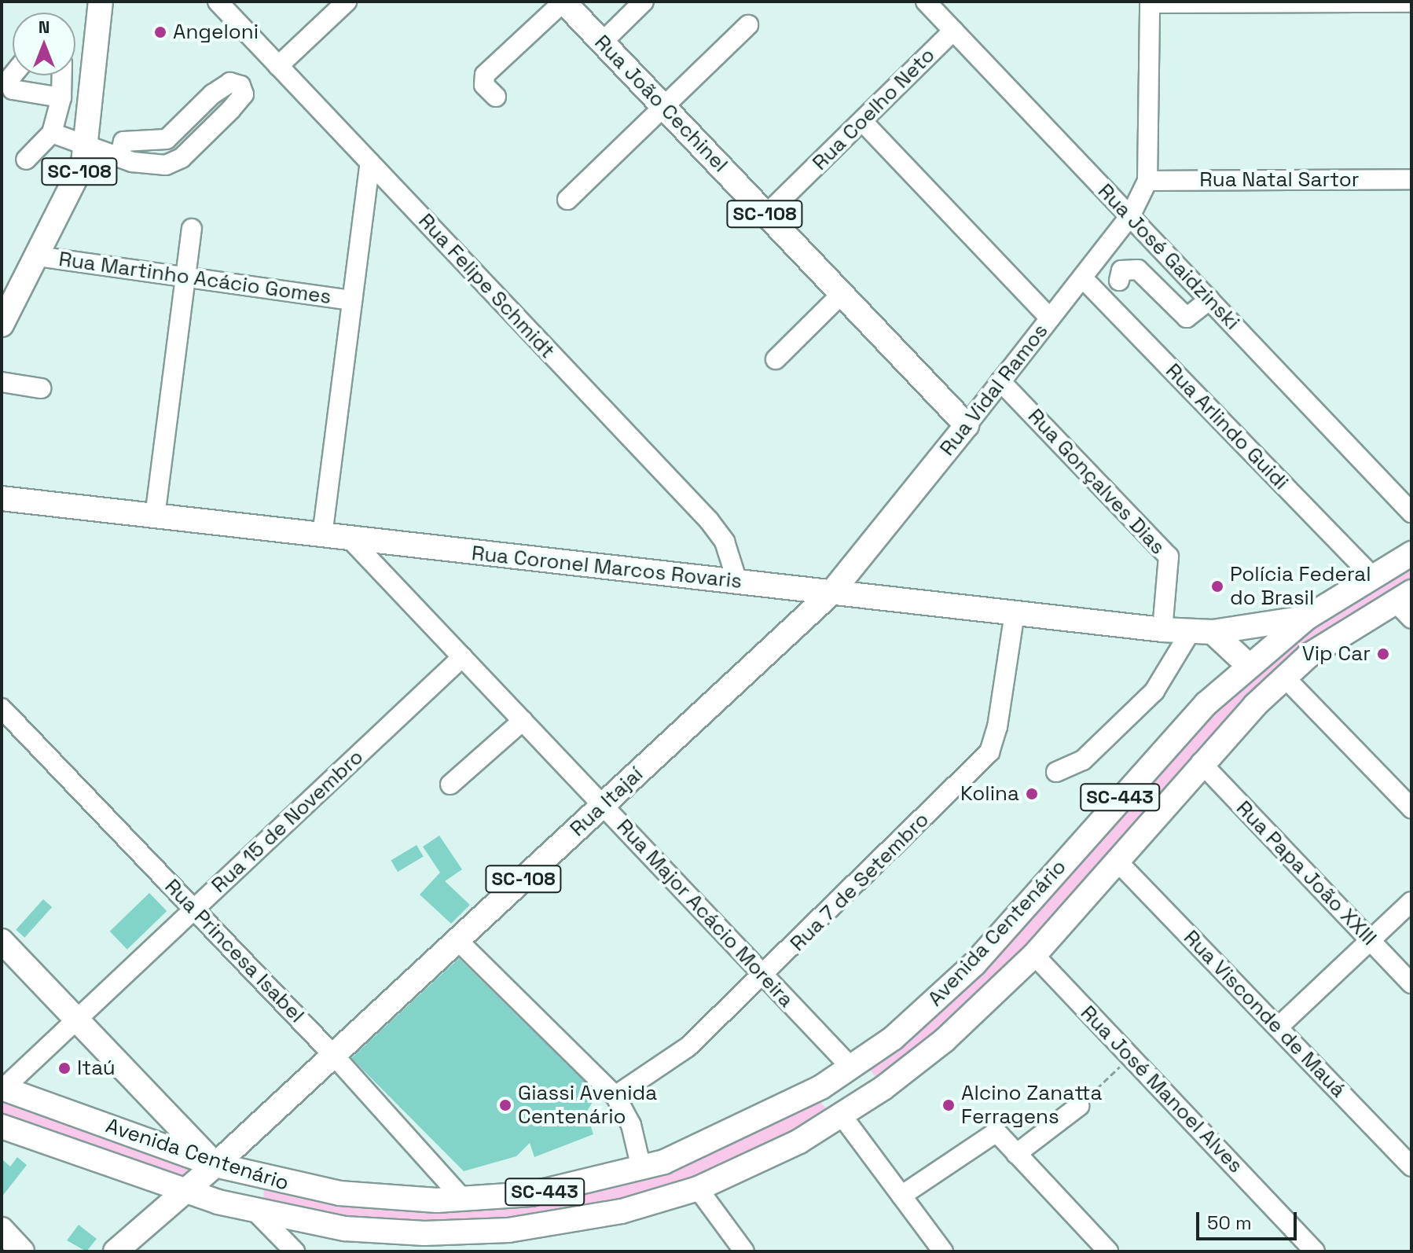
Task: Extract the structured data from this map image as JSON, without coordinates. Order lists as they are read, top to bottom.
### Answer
{
  "streets": {
    "main road": [
      "Rua João Cechinel",
      "SC-108",
      "Rua Vidal Ramos",
      "Rua Coronel Marcos Rovaris",
      "SC-443",
      "Rua Itajaí",
      "Avenida Centenário"
    ],
    "street": [
      "Rua Coelho Neto",
      "Rua Natal Sartor",
      "Rua José Gaidzinski",
      "Rua Martinho Acácio Gomes",
      "Rua Felipe Schmidt",
      "Rua Arlindo Guidi",
      "Rua Gonçalves Dias",
      "Rua 15 de Novembro",
      "Rua Papa João XXIII",
      "Rua 7 de Setembro",
      "Rua Major Acácio Moreira",
      "Rua Princesa Isabel",
      "Rua Visconde de Mauá",
      "Rua José Manoel Alves"
    ]
  },
  "crossings": [
    ["Rua João Cechinel", "Rua Coelho Neto"],
    ["Rua João Cechinel", "Rua Vidal Ramos"],
    ["Rua Coelho Neto", "Rua José Gaidzinski"],
    ["SC-108", "Rua Martinho Acácio Gomes"],
    ["Rua Natal Sartor", "Rua Vidal Ramos"],
    ["Rua José Gaidzinski", "Rua Vidal Ramos"],
    ["Rua Felipe Schmidt", "Rua Coronel Marcos Rovaris"],
    ["Rua Vidal Ramos", "Rua Arlindo Guidi"],
    ["Rua Vidal Ramos", "Rua Gonçalves Dias"],
    ["Rua Vidal Ramos", "Rua Coronel Marcos Rovaris"],
    ["Rua Vidal Ramos", "Rua Itajaí"],
    ["Rua Arlindo Guidi", "Avenida Centenário"],
    ["Rua Gonçalves Dias", "Rua Coronel Marcos Rovaris"],
    ["Rua Coronel Marcos Rovaris", "Rua Itajaí"],
    ["Rua Coronel Marcos Rovaris", "Rua 7 de Setembro"],
    ["Rua Coronel Marcos Rovaris", "Rua Major Acácio Moreira"],
    ["Rua Coronel Marcos Rovaris", "Avenida Centenário"],
    ["Rua Itajaí", "Rua Major Acácio Moreira"],
    ["Rua Itajaí", "Avenida Centenário"],
    ["Rua Itajaí", "Rua Princesa Isabel"],
    ["Rua 15 de Novembro", "Rua Major Acácio Moreira"],
    ["Rua 15 de Novembro", "Avenida Centenário"],
    ["Rua 15 de Novembro", "Rua Princesa Isabel"],
    ["Rua Papa João XXIII", "Avenida Centenário"],
    ["Rua 7 de Setembro", "Rua Major Acácio Moreira"],
    ["Rua Major Acácio Moreira", "Avenida Centenário"],
    ["Avenida Centenário", "Rua Princesa Isabel"],
    ["Avenida Centenário", "Rua Visconde de Mauá"],
    ["Avenida Centenário", "Rua José Manoel Alves"]
  ],
  "places": [
    "Angeloni",
    "Polícia Federal do Brasil",
    "Vip Car",
    "Kolina",
    "Itaú",
    "Giassi Avenida Centenário",
    "Alcino Zanatta Ferragens"
  ],
  "scale_bar": "50 m",
  "north": "top"
}
